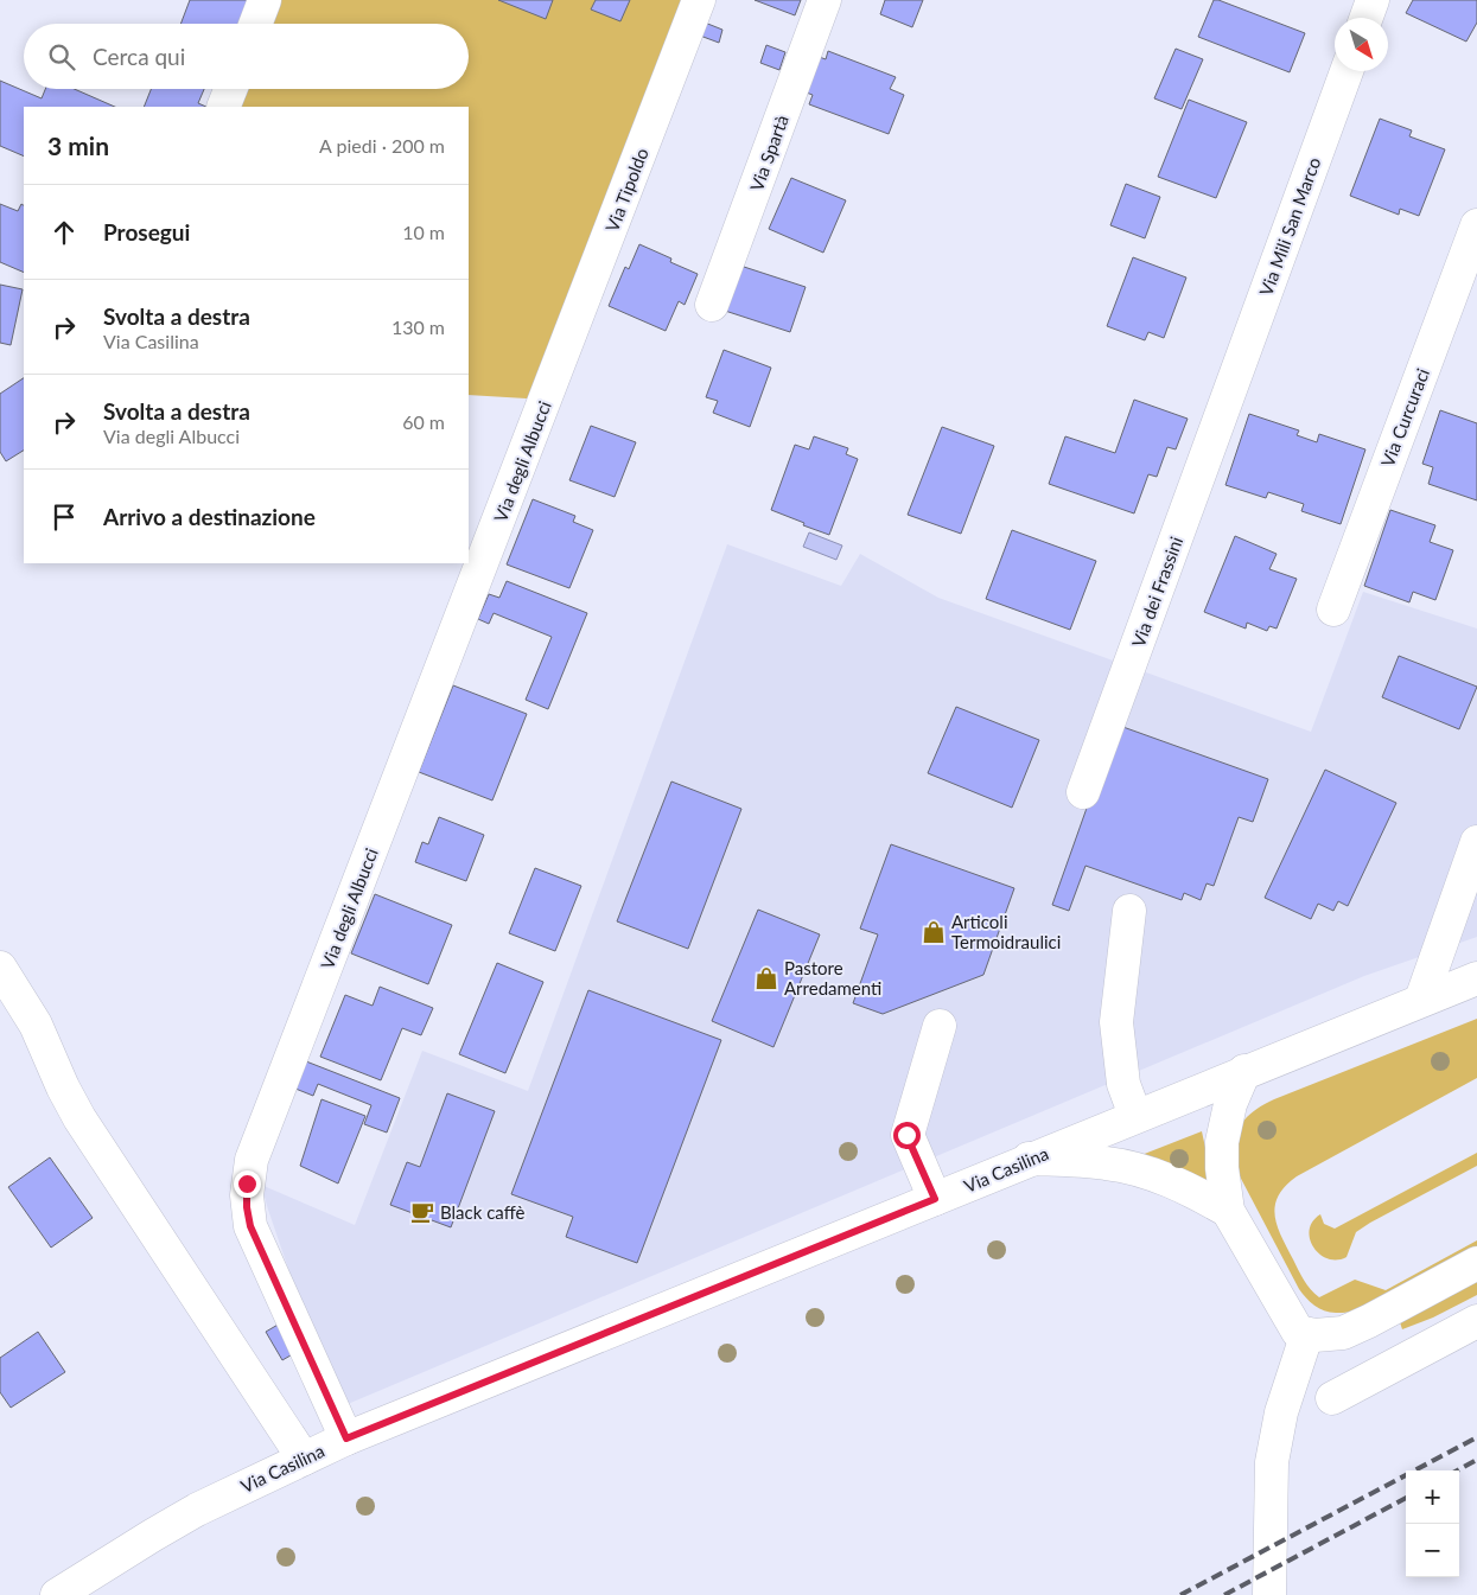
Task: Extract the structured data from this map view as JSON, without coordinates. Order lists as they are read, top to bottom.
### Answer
{
  "streets": {
    "street": [
      "Via Spartà",
      "Via Tipoldo",
      "Via Mili San Marco",
      "Via Curcuraci",
      "Via degli Albucci",
      "Via dei Frassini",
      "Via Casilina"
    ]
  },
  "crossings": [
    ["Via Tipoldo", "Via degli Albucci"],
    ["Via Mili San Marco", "Via dei Frassini"],
    ["Via degli Albucci", "Via Casilina"]
  ],
  "places": {
    "shop": ["Articoli Termoidraulici", "Pastore Arredamenti"],
    "cafe": ["Black caffè"]
  },
  "north": "bottom right",
  "page": {
    "search": "Cerca qui",
    "heading": ["3 min", "A piedi · 200 m"],
    "list": [
      ["Prosegui", "10 m"],
      ["Svolta a destra", "Via Casilina", "130 m"],
      ["Svolta a destra", "Via degli Albucci", "60 m"],
      "Arrivo a destinazione"
    ],
    "map_buttons": ["+", "−"]
  }
}
